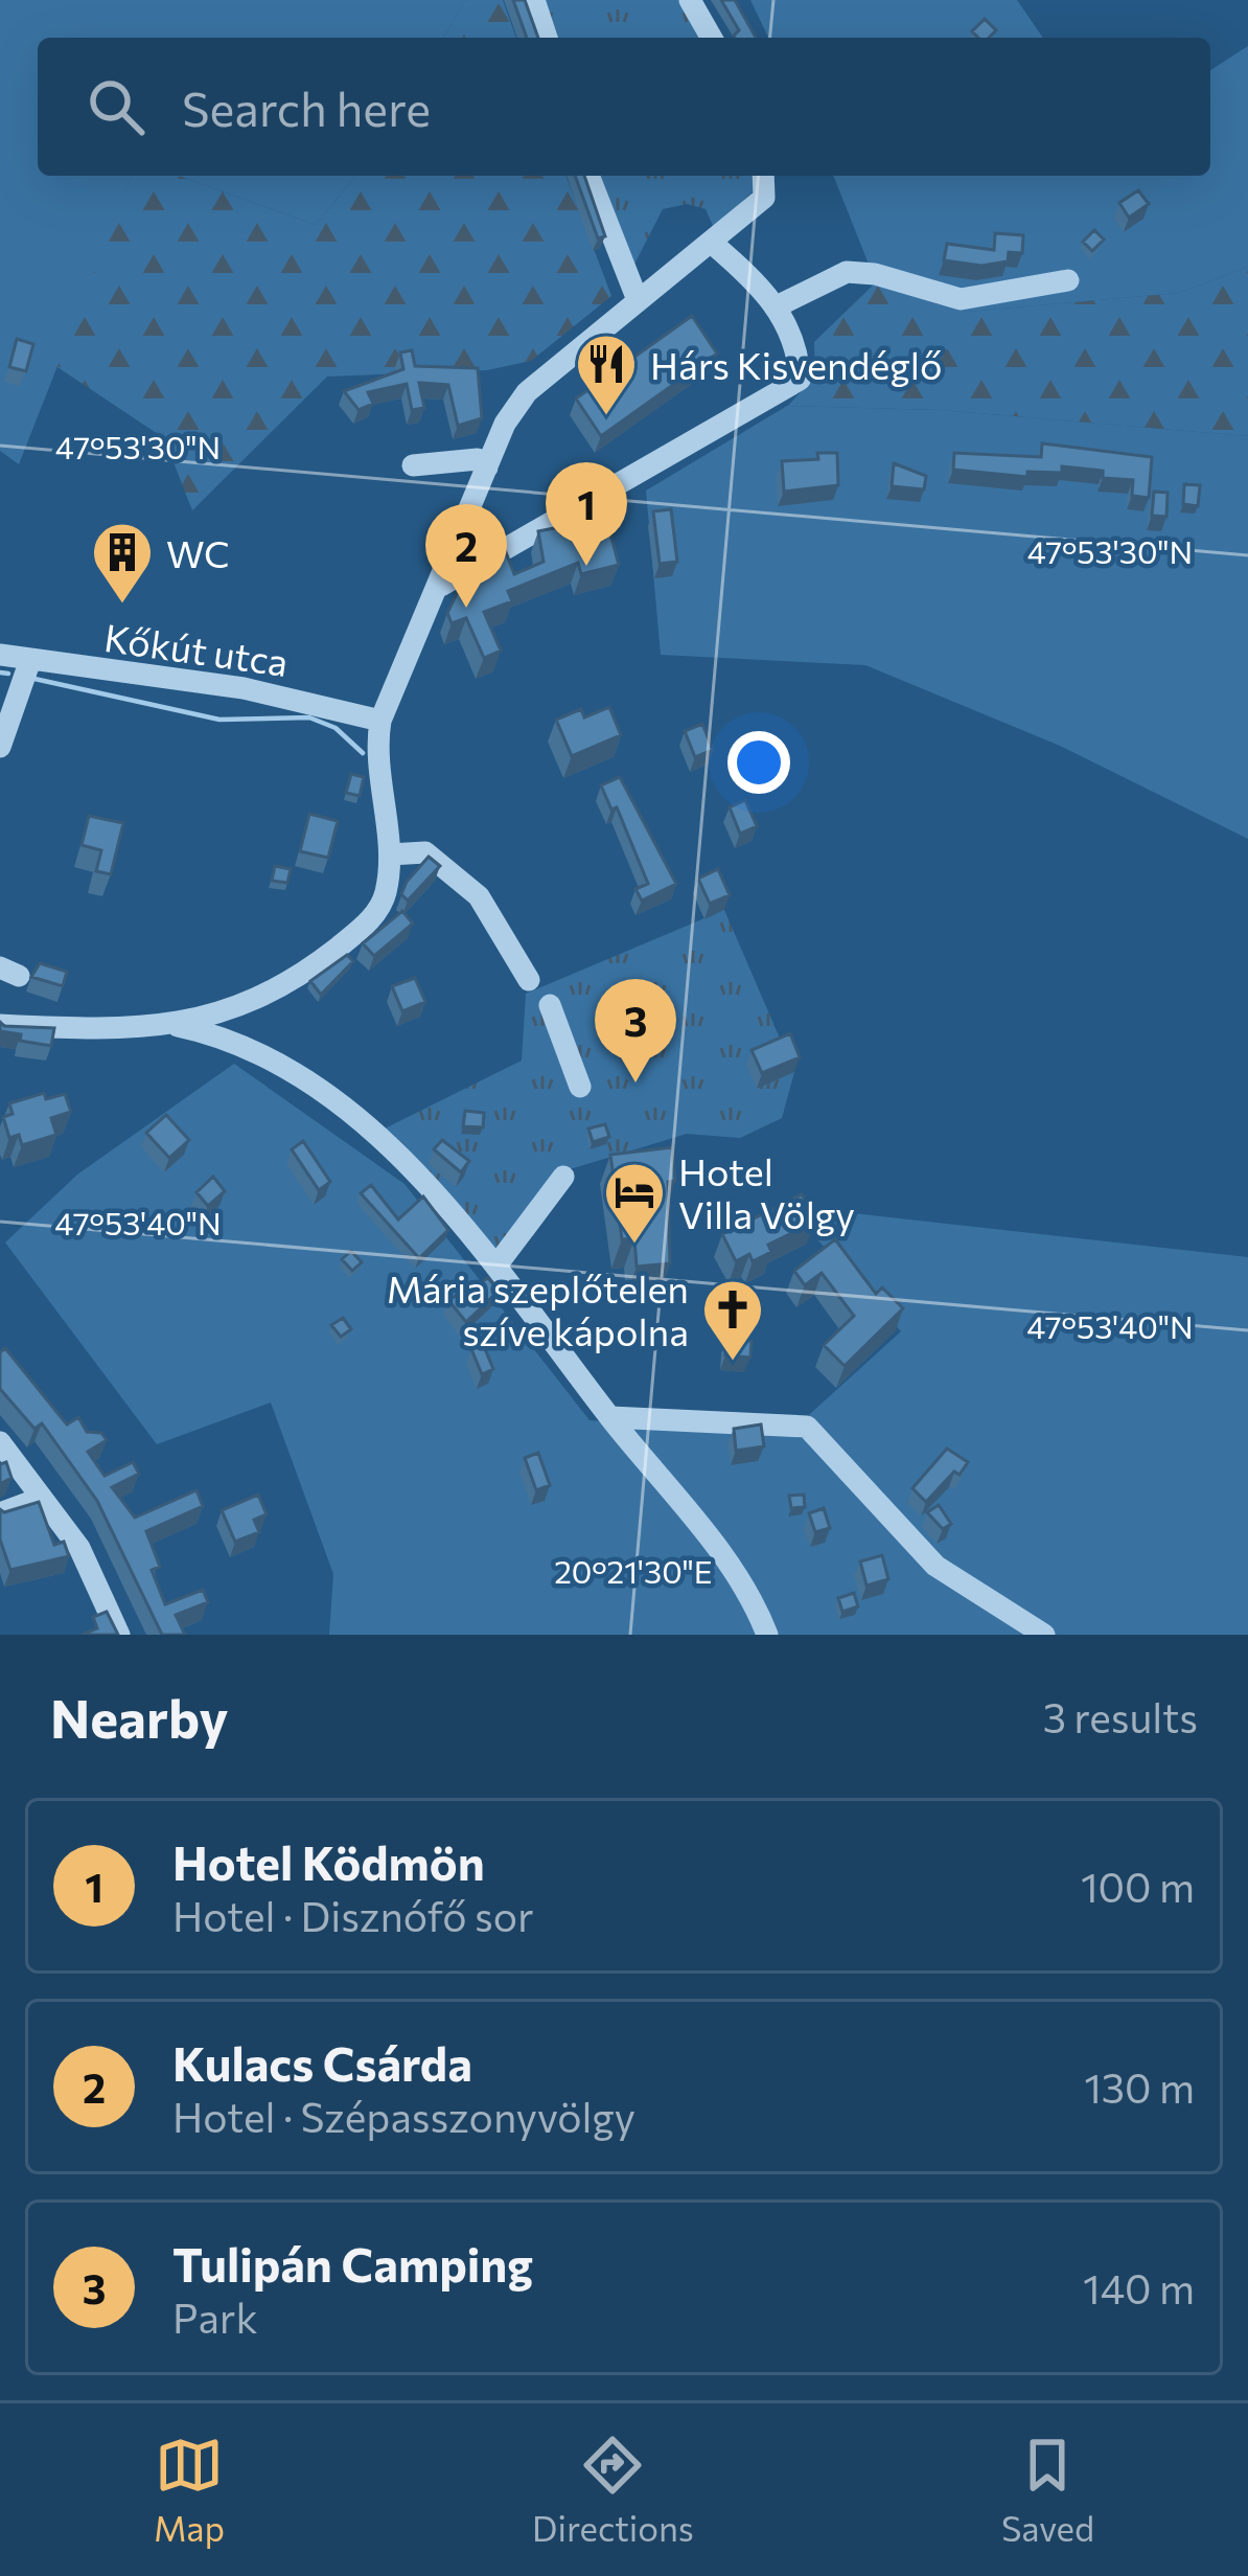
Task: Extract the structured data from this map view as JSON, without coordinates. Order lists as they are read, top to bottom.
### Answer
{
  "streets": {
    "street": ["Kőkút utca"]
  },
  "places": {
    "restaurant": ["Hárs Kisvendéglő"],
    "building": ["WC"],
    "hotel": ["Hotel Villa Völgy"],
    "church": ["Mária szeplőtelen szíve kápolna"]
  },
  "page": {
    "search": "Search here",
    "pins": ["1", "2", "3"],
    "heading": ["Nearby", "3 results"],
    "list": [
      {
        "mark": "1",
        "name": "Hotel Ködmön",
        "note": "Hotel · Disznófő sor",
        "value": "100 m"
      },
      {
        "mark": "2",
        "name": "Kulacs Csárda",
        "note": "Hotel · Szépasszonyvölgy",
        "value": "130 m"
      },
      {
        "mark": "3",
        "name": "Tulipán Camping",
        "note": "Park",
        "value": "140 m"
      }
    ],
    "nav": ["Map", "Directions", "Saved"]
  },
  "coordinates": ["47°53'30\"N", "47°53'40\"N", "20°21'30\"E"]
}
